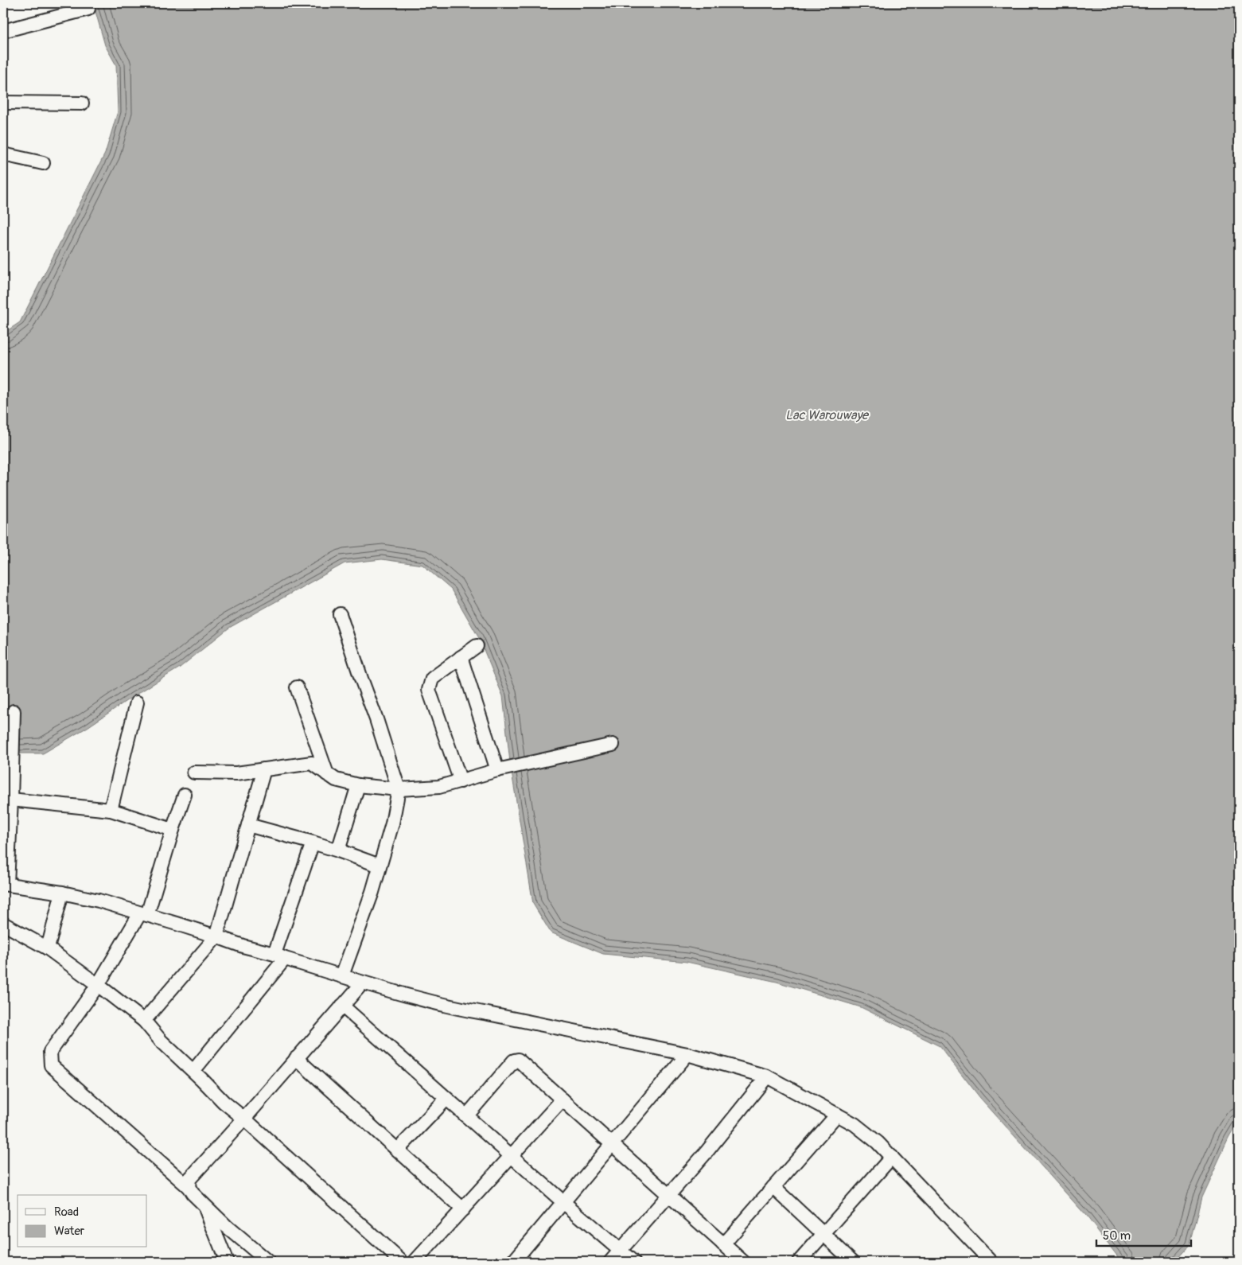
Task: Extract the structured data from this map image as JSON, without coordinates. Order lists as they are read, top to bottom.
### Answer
{
  "water": ["Lac Warouwaye"],
  "legend": ["Road", "Water"],
  "scale_bar": "50 m"
}
